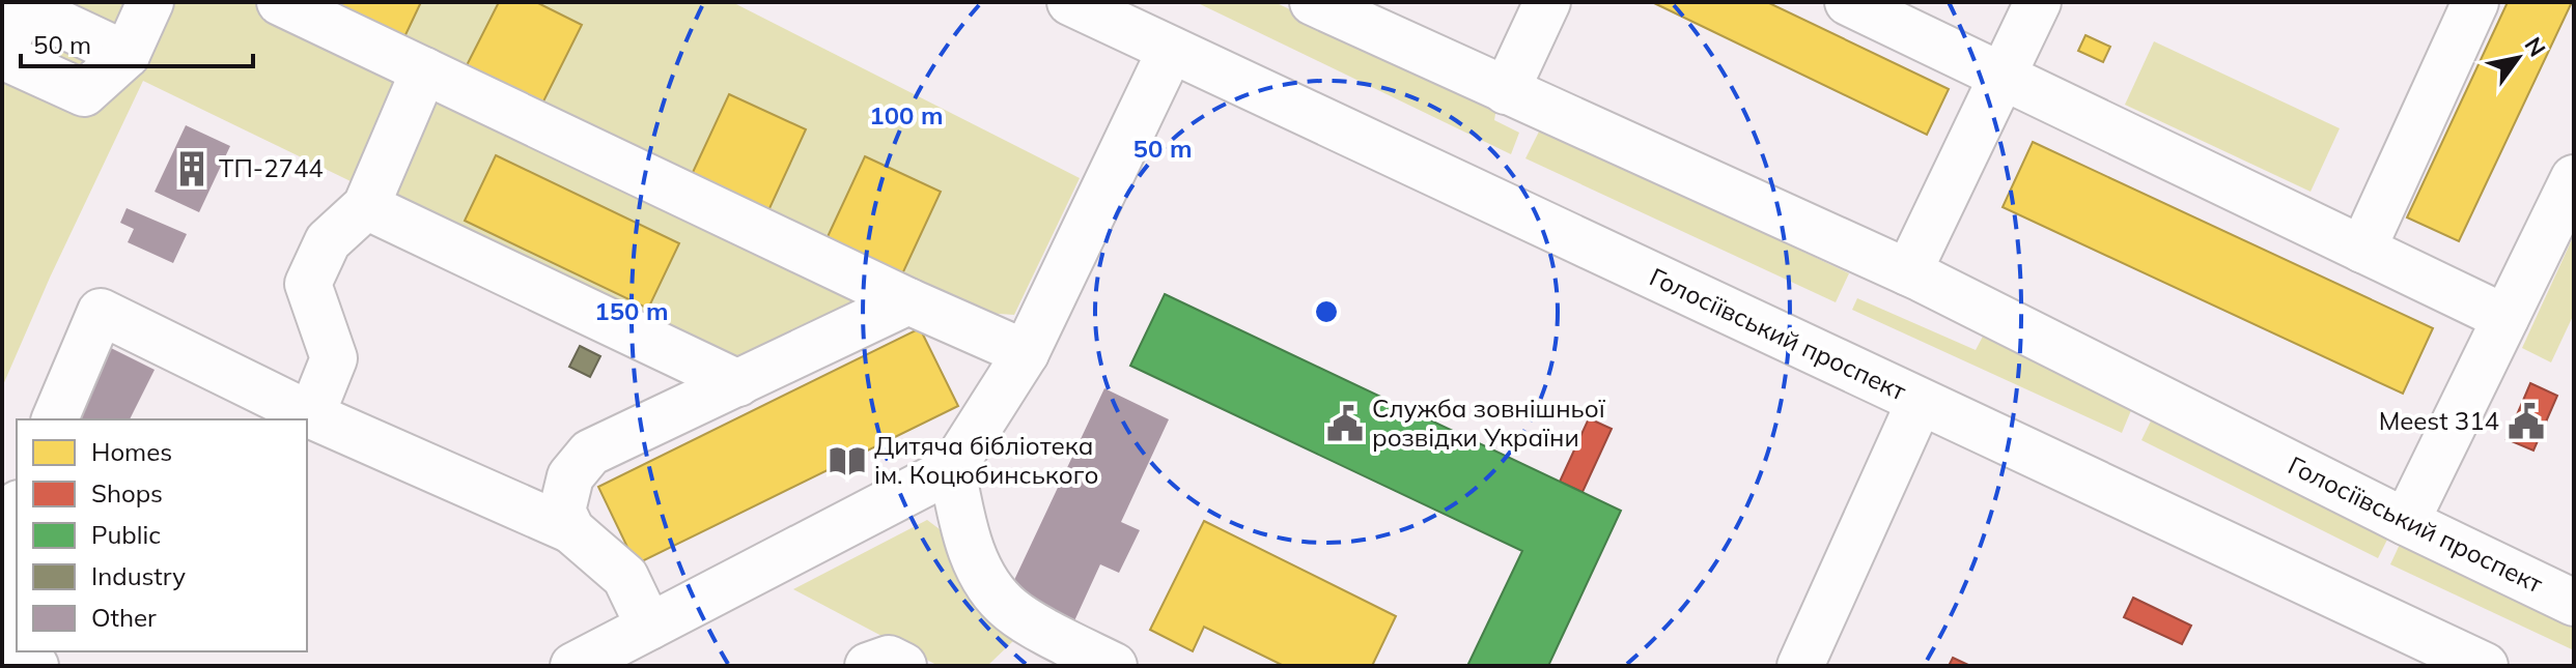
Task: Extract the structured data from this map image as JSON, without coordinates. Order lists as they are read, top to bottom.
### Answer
{
  "streets": {
    "main road": ["Голосіївський проспект"]
  },
  "places": {
    "building": ["ТП-2744"],
    "public building": ["Meest 314", "Служба зовнішньої розвідки України"],
    "library": ["Дитяча бібліотека ім. Коцюбинського"]
  },
  "legend": [
    "Homes",
    "Shops",
    "Public",
    "Industry",
    "Other"
  ],
  "scale_bar": "50 m",
  "north": "top right",
  "rings": ["100 m", "50 m", "150 m"]
}
